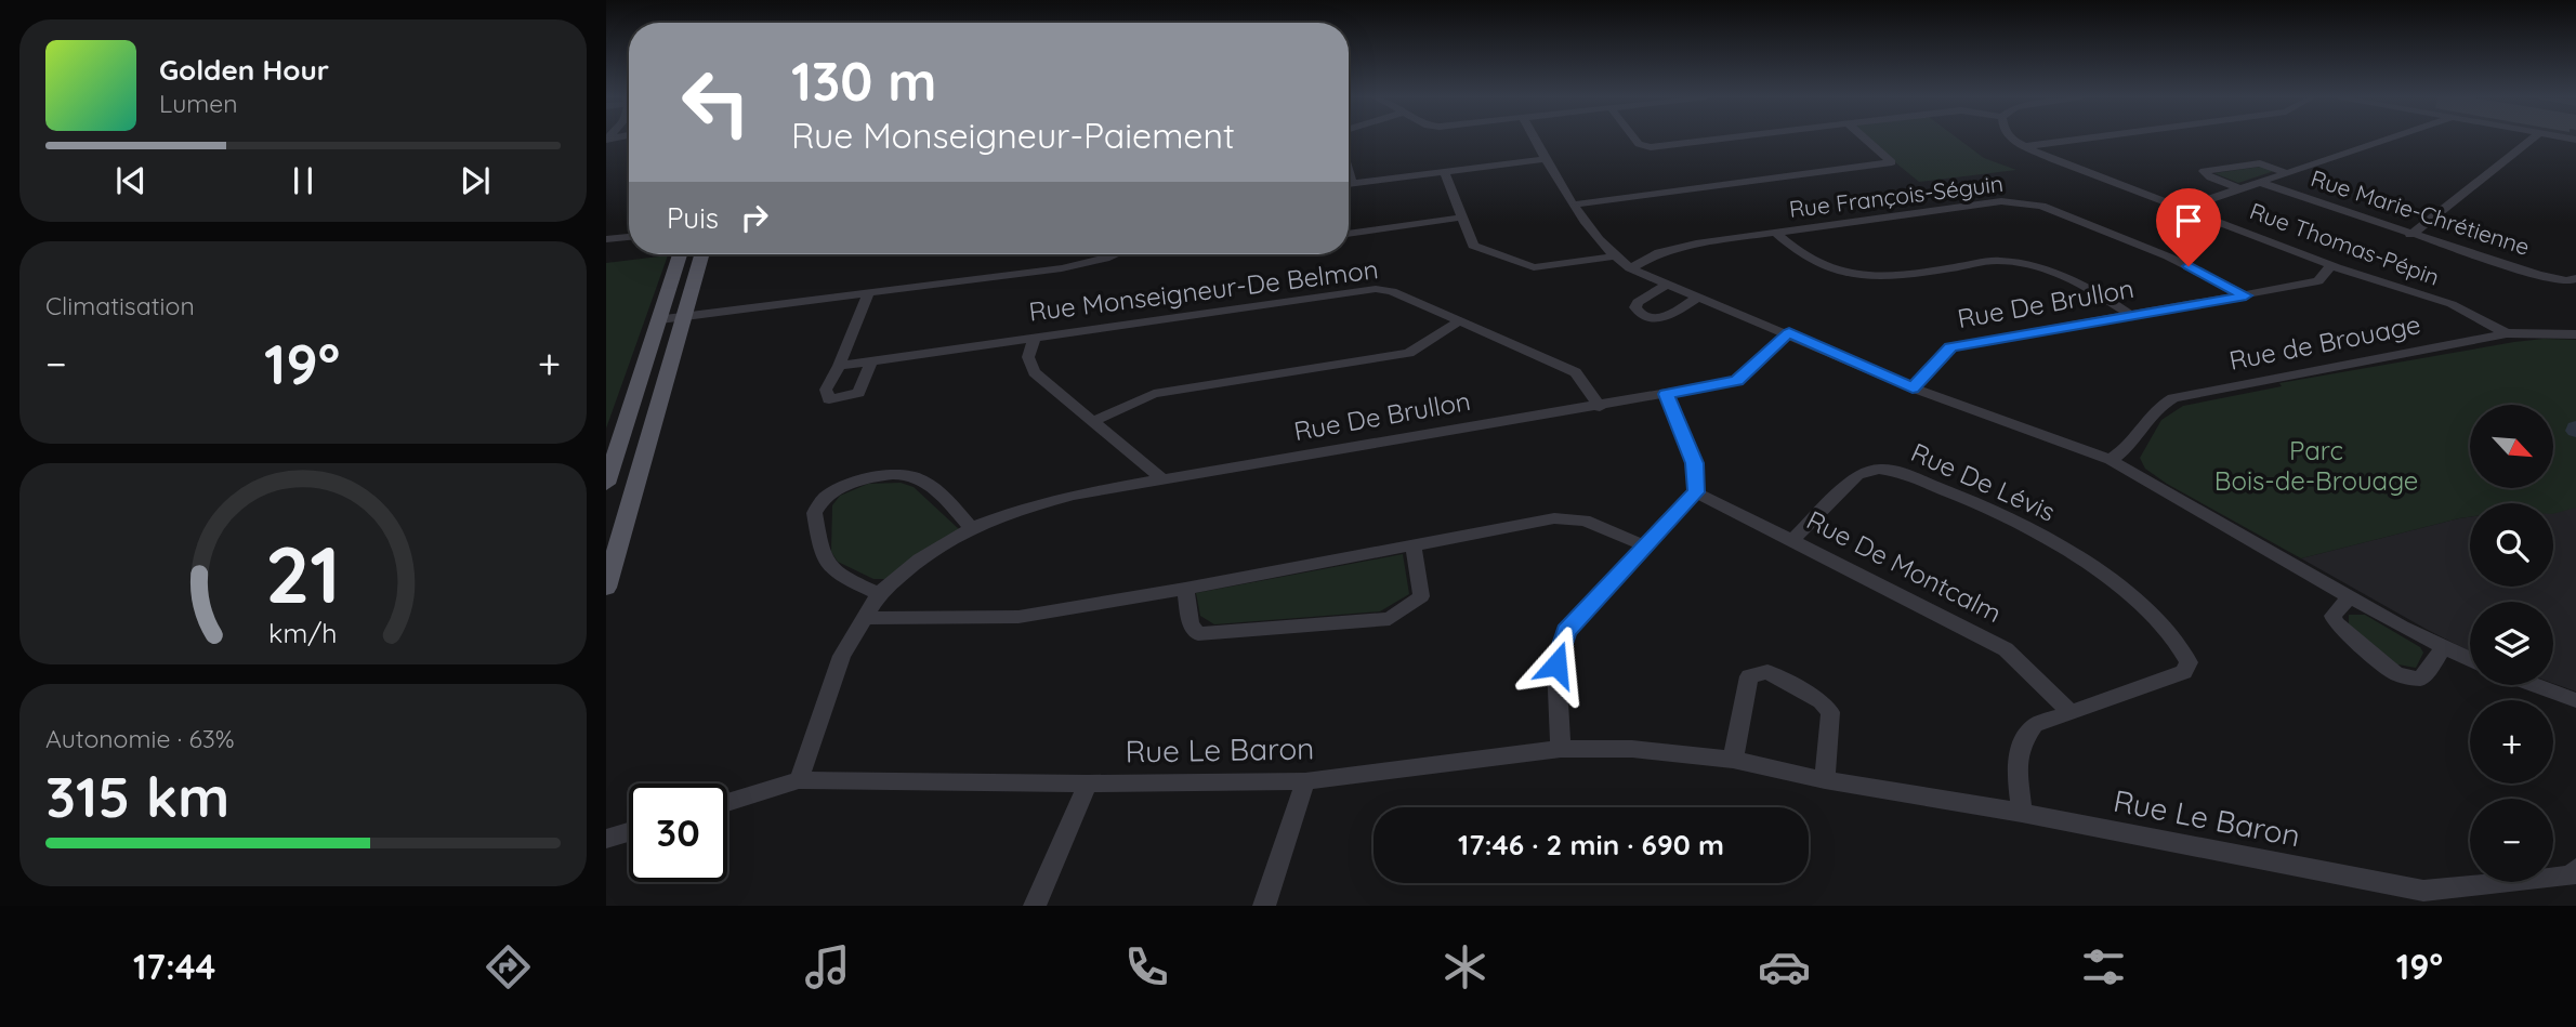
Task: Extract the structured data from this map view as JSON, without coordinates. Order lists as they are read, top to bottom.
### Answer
{
  "streets": {
    "street": [
      "Rue François-Séguin",
      "Rue Marie-Chrétienne",
      "Rue Thomas-Pépin",
      "Rue Monseigneur-De Belmon",
      "Rue De Brullon",
      "Rue de Brouage",
      "Rue De Lévis",
      "Rue De Montcalm",
      "Rue Le Baron"
    ]
  },
  "crossings": [
    ["Rue François-Séguin", "Rue De Brullon"],
    ["Rue Thomas-Pépin", "Rue De Brullon"],
    ["Rue Thomas-Pépin", "Rue de Brouage"],
    ["Rue Monseigneur-De Belmon", "Rue De Brullon"],
    ["Rue De Brullon", "Rue Le Baron"],
    ["Rue De Lévis", "Rue De Montcalm"],
    ["Rue De Lévis", "Rue Le Baron"]
  ],
  "parks": ["Parc Bois-de-Brouage"],
  "north": "bottom right",
  "page": {
    "turn": ["130 m", "Rue Monseigneur-Paiement"],
    "song": ["Golden Hour", "Lumen"],
    "then": "Puis",
    "tile": [
      "Climatisation",
      ["Autonomie · 63%", "315 km"]
    ],
    "heat": ["−", "19°", "+"],
    "map_buttons": ["+", "−"],
    "limit": "30",
    "trip": "17:46 · 2 min · 690 m",
    "tabs": ["17:44", "19°"],
    "gauge": ["21", "km/h"]
  }
}
